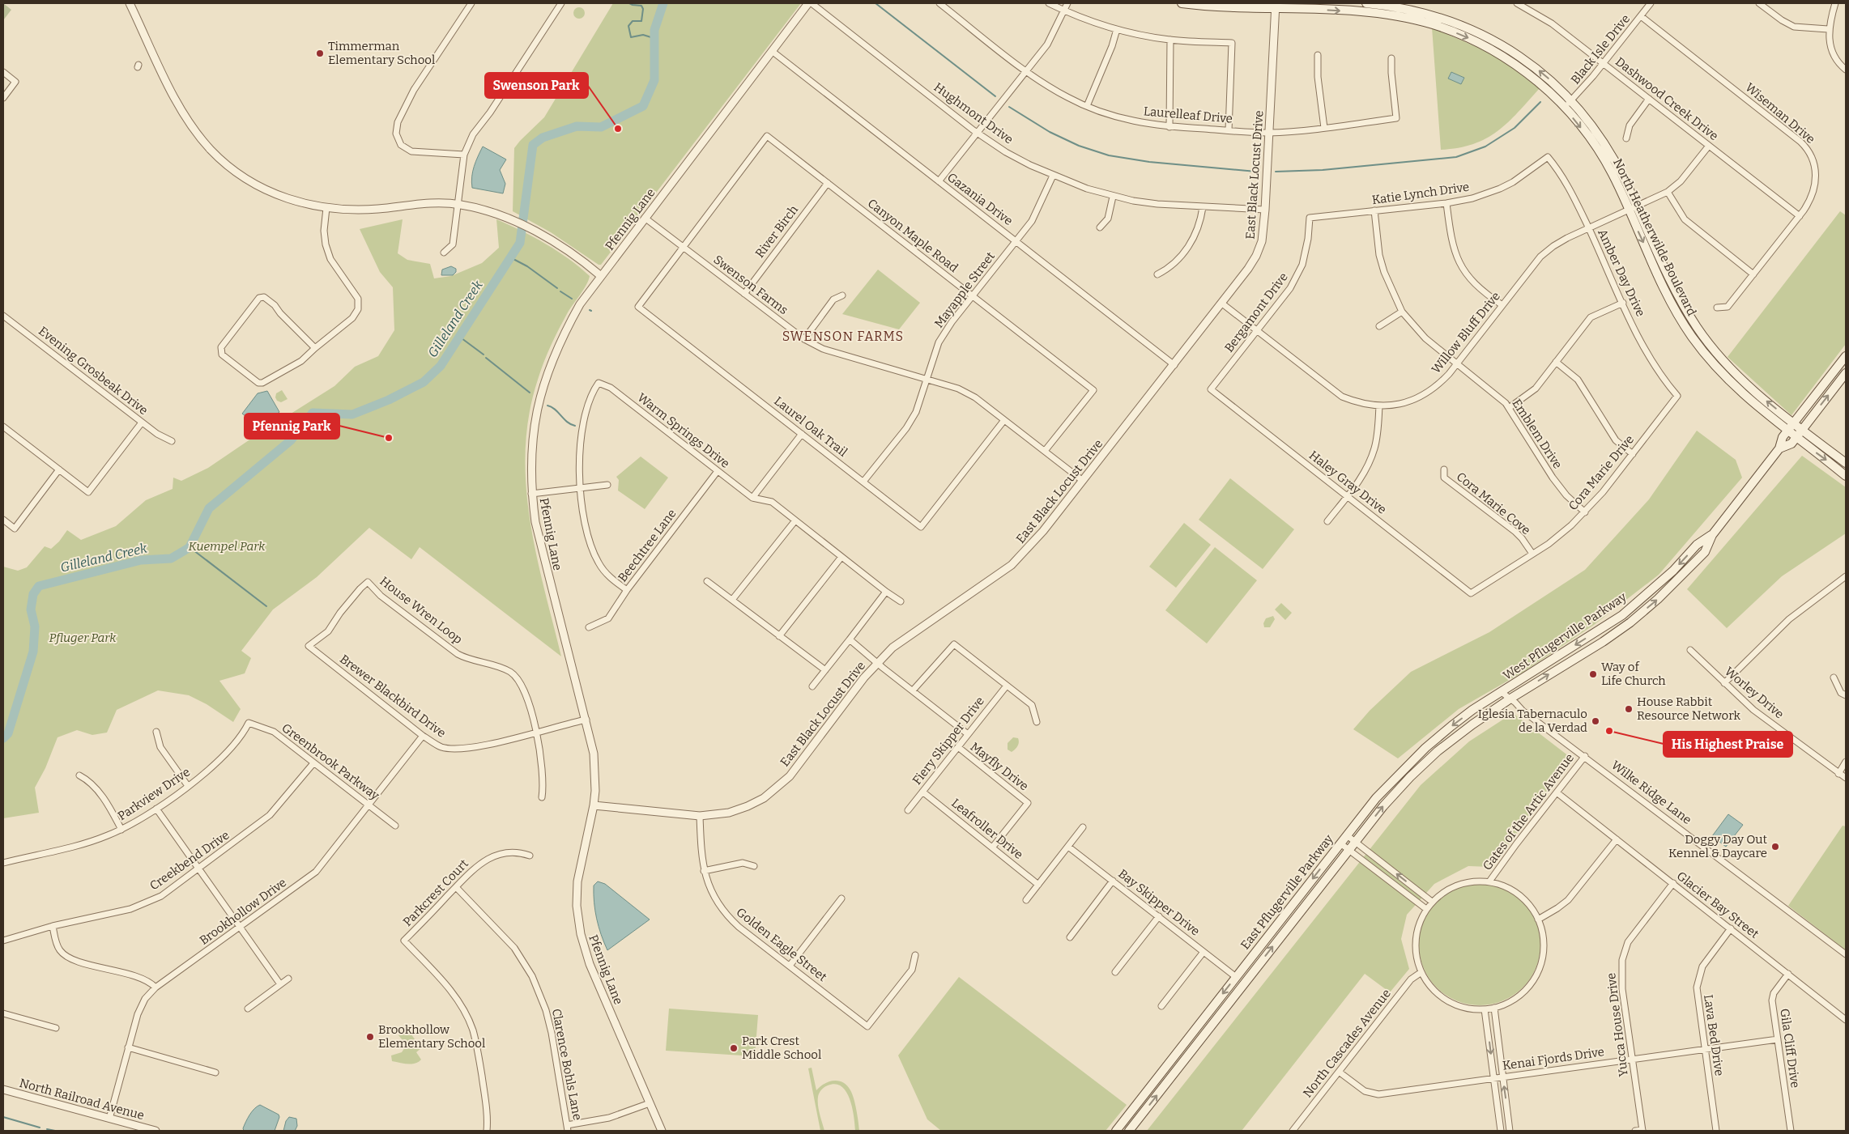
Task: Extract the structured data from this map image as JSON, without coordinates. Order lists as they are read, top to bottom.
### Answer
{
  "streets": {
    "main road": ["North Heatherwilde Boulevard", "West Pflugerville Parkway", "East Pflugerville Parkway"],
    "street": [
      "Black Isle Drive",
      "Dashwood Creek Drive",
      "Hughmont Drive",
      "Wiseman Drive",
      "Laurelleaf Drive",
      "East Black Locust Drive",
      "Katie Lynch Drive",
      "Gazania Drive",
      "Pfennig Lane",
      "River Birch",
      "Canyon Maple Road",
      "Amber Day Drive",
      "Swenson Farms",
      "Mayapple Street",
      "Bergamont Drive",
      "Willow Bluff Drive",
      "Evening Grosbeak Drive",
      "Laurel Oak Trail",
      "Warm Springs Drive",
      "Emblem Drive",
      "Cora Marie Drive",
      "Haley Gray Drive",
      "Cora Marie Cove",
      "Beechtree Lane",
      "House Wren Loop",
      "Worley Drive",
      "Brewer Blackbird Drive",
      "Fiery Skipper Drive",
      "Greenbrook Parkway",
      "Mayfly Drive",
      "Wilke Ridge Lane",
      "Parkview Drive",
      "Gates of the Artic Avenue",
      "Leafroller Drive",
      "Creekbend Drive",
      "Parkcrest Court",
      "Bay Skipper Drive",
      "Glacier Bay Street",
      "Brookhollow Drive",
      "Golden Eagle Street",
      "Yucca House Drive",
      "Lava Bed Drive",
      "North Cascades Avenue",
      "Gila Cliff Drive",
      "Kenai Fjords Drive",
      "Clarence Bohls Lane",
      "North Railroad Avenue"
    ]
  },
  "crossings": [
    ["Black Isle Drive", "Dashwood Creek Drive"],
    ["Black Isle Drive", "Wiseman Drive"],
    ["Black Isle Drive", "North Heatherwilde Boulevard"],
    ["Dashwood Creek Drive", "Wiseman Drive"],
    ["Dashwood Creek Drive", "Willow Bluff Drive"],
    ["Hughmont Drive", "East Black Locust Drive"],
    ["Hughmont Drive", "Mayapple Street"],
    ["Laurelleaf Drive", "East Black Locust Drive"],
    ["East Black Locust Drive", "Gazania Drive"],
    ["East Black Locust Drive", "Pfennig Lane"],
    ["East Black Locust Drive", "North Heatherwilde Boulevard"],
    ["East Black Locust Drive", "Swenson Farms"],
    ["East Black Locust Drive", "Willow Bluff Drive"],
    ["East Black Locust Drive", "Golden Eagle Street"],
    ["Katie Lynch Drive", "Amber Day Drive"],
    ["Katie Lynch Drive", "Bergamont Drive"],
    ["Katie Lynch Drive", "Emblem Drive"],
    ["Gazania Drive", "Pfennig Lane"],
    ["Gazania Drive", "Mayapple Street"],
    ["Pfennig Lane", "Swenson Farms"],
    ["Pfennig Lane", "Brewer Blackbird Drive"],
    ["River Birch", "Canyon Maple Road"],
    ["River Birch", "Swenson Farms"],
    ["Canyon Maple Road", "Swenson Farms"],
    ["Canyon Maple Road", "Mayapple Street"],
    ["Canyon Maple Road", "Laurel Oak Trail"],
    ["North Heatherwilde Boulevard", "Willow Bluff Drive"],
    ["North Heatherwilde Boulevard", "West Pflugerville Parkway"],
    ["Amber Day Drive", "Willow Bluff Drive"],
    ["Amber Day Drive", "Cora Marie Drive"],
    ["Swenson Farms", "Mayapple Street"],
    ["Swenson Farms", "Laurel Oak Trail"],
    ["Mayapple Street", "Laurel Oak Trail"],
    ["Bergamont Drive", "Willow Bluff Drive"],
    ["Bergamont Drive", "Haley Gray Drive"],
    ["Willow Bluff Drive", "Emblem Drive"],
    ["Warm Springs Drive", "Beechtree Lane"],
    ["Emblem Drive", "Cora Marie Drive"],
    ["Cora Marie Drive", "Haley Gray Drive"],
    ["Cora Marie Drive", "Cora Marie Cove"],
    ["House Wren Loop", "Brewer Blackbird Drive"],
    ["West Pflugerville Parkway", "Wilke Ridge Lane"],
    ["West Pflugerville Parkway", "East Pflugerville Parkway"],
    ["Brewer Blackbird Drive", "Brookhollow Drive"],
    ["Fiery Skipper Drive", "Mayfly Drive"],
    ["Fiery Skipper Drive", "Leafroller Drive"],
    ["Greenbrook Parkway", "Parkview Drive"],
    ["Greenbrook Parkway", "Creekbend Drive"],
    ["Greenbrook Parkway", "Brookhollow Drive"],
    ["Mayfly Drive", "Leafroller Drive"],
    ["Wilke Ridge Lane", "Gates of the Artic Avenue"],
    ["Wilke Ridge Lane", "East Pflugerville Parkway"],
    ["Gates of the Artic Avenue", "Glacier Bay Street"],
    ["Gates of the Artic Avenue", "North Cascades Avenue"],
    ["East Pflugerville Parkway", "Bay Skipper Drive"],
    ["Parkcrest Court", "Clarence Bohls Lane"],
    ["Glacier Bay Street", "Yucca House Drive"],
    ["Glacier Bay Street", "Lava Bed Drive"],
    ["Glacier Bay Street", "Gila Cliff Drive"],
    ["Brookhollow Drive", "North Railroad Avenue"],
    ["Yucca House Drive", "Kenai Fjords Drive"],
    ["Lava Bed Drive", "Kenai Fjords Drive"],
    ["North Cascades Avenue", "Kenai Fjords Drive"],
    ["Gila Cliff Drive", "Kenai Fjords Drive"]
  ],
  "districts": ["SWENSON FARMS"],
  "water": ["Gilleland Creek"],
  "parks": ["Kuempel Park", "Pfluger Park"],
  "places": [
    "Timmerman Elementary School",
    "Swenson Park",
    "Pfennig Park",
    "Way of Life Church",
    "House Rabbit Resource Network",
    "Iglesia Tabernaculo de la Verdad",
    "His Highest Praise",
    "Doggy Day Out Kennel & Daycare",
    "Brookhollow Elementary School",
    "Park Crest Middle School"
  ]
}
